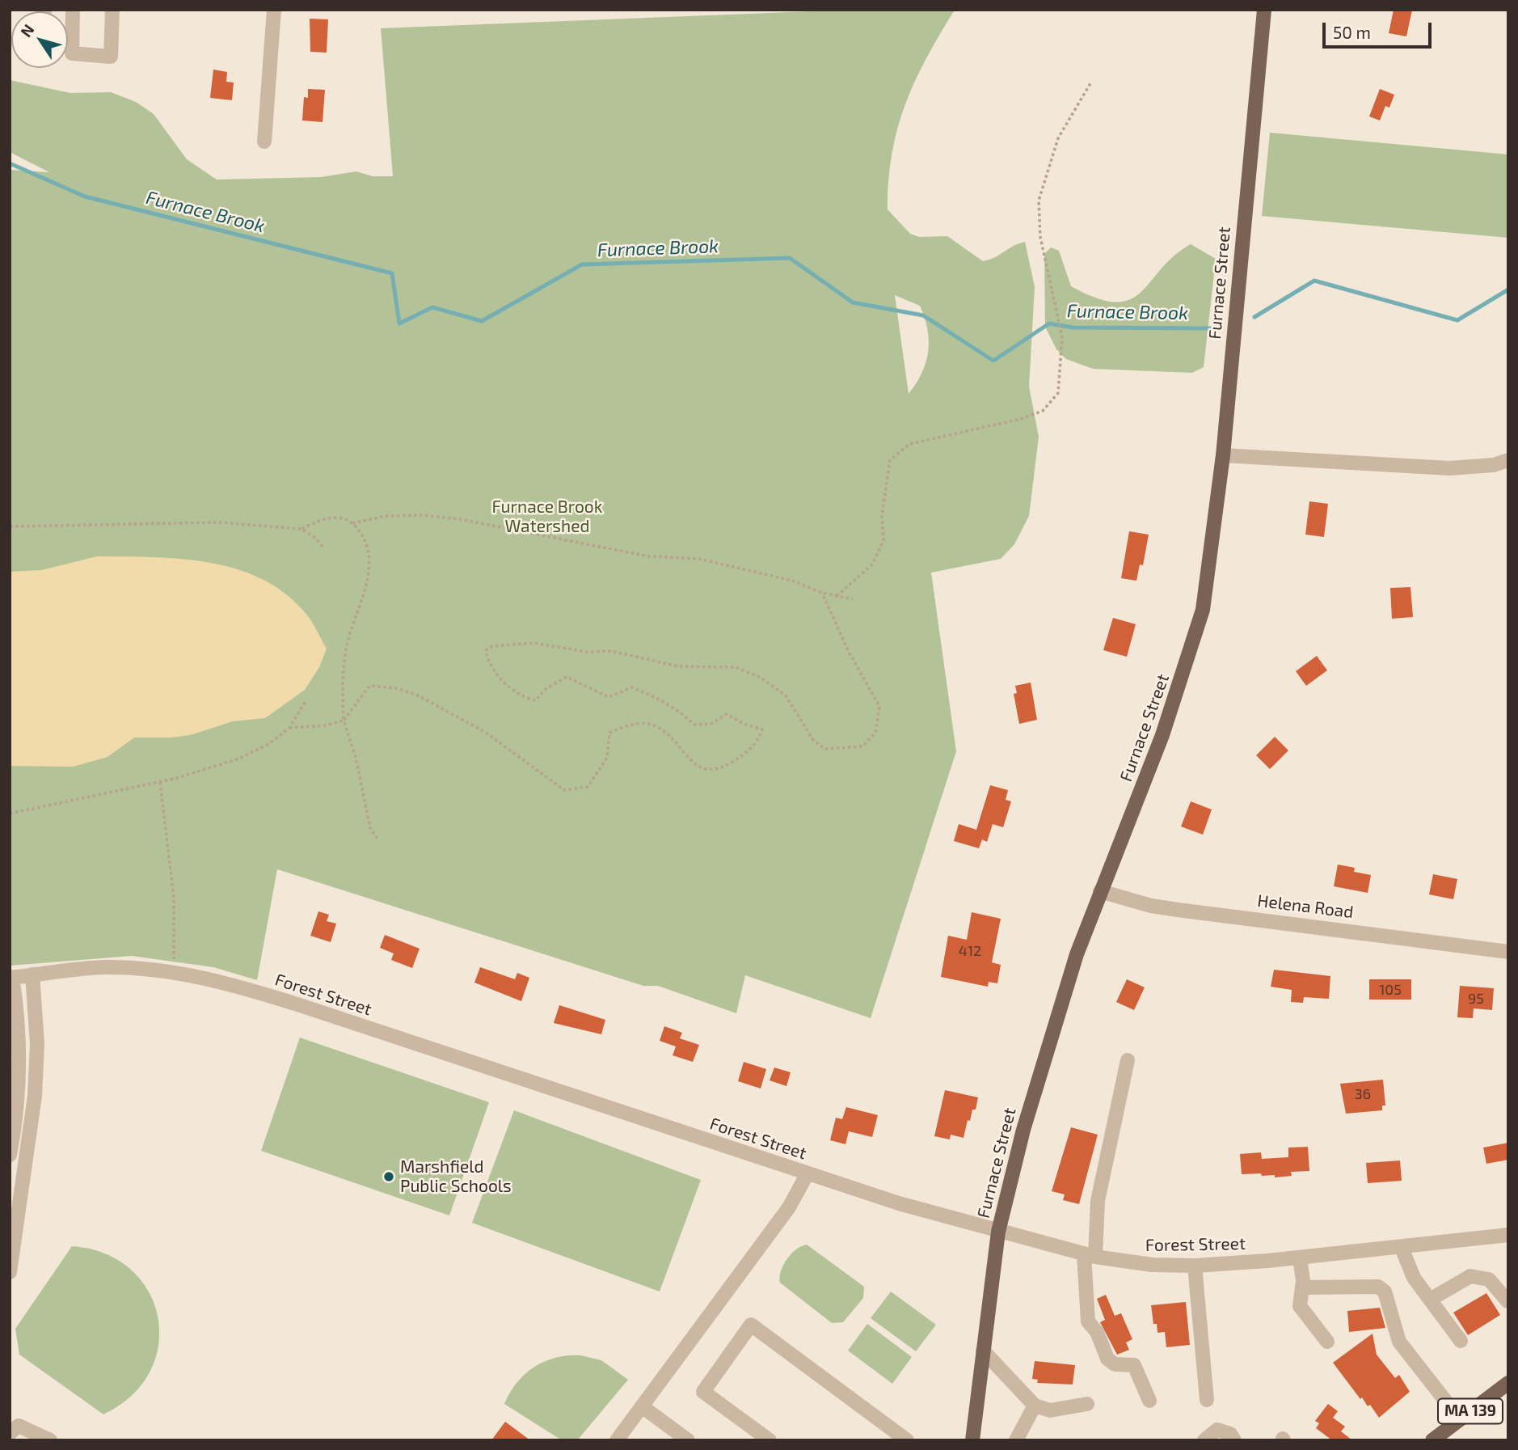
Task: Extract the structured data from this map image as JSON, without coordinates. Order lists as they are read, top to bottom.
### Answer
{
  "streets": {
    "main road": ["Furnace Street", "MA 139"],
    "street": ["Helena Road", "Forest Street"]
  },
  "crossings": [
    ["Furnace Street", "Helena Road"],
    ["Furnace Street", "Forest Street"]
  ],
  "water": ["Furnace Brook"],
  "parks": ["Furnace Brook Watershed"],
  "places": ["Marshfield Public Schools"],
  "house_numbers": [
    "412",
    "105",
    "95",
    "36"
  ],
  "scale_bar": "50 m",
  "north": "top left"
}
